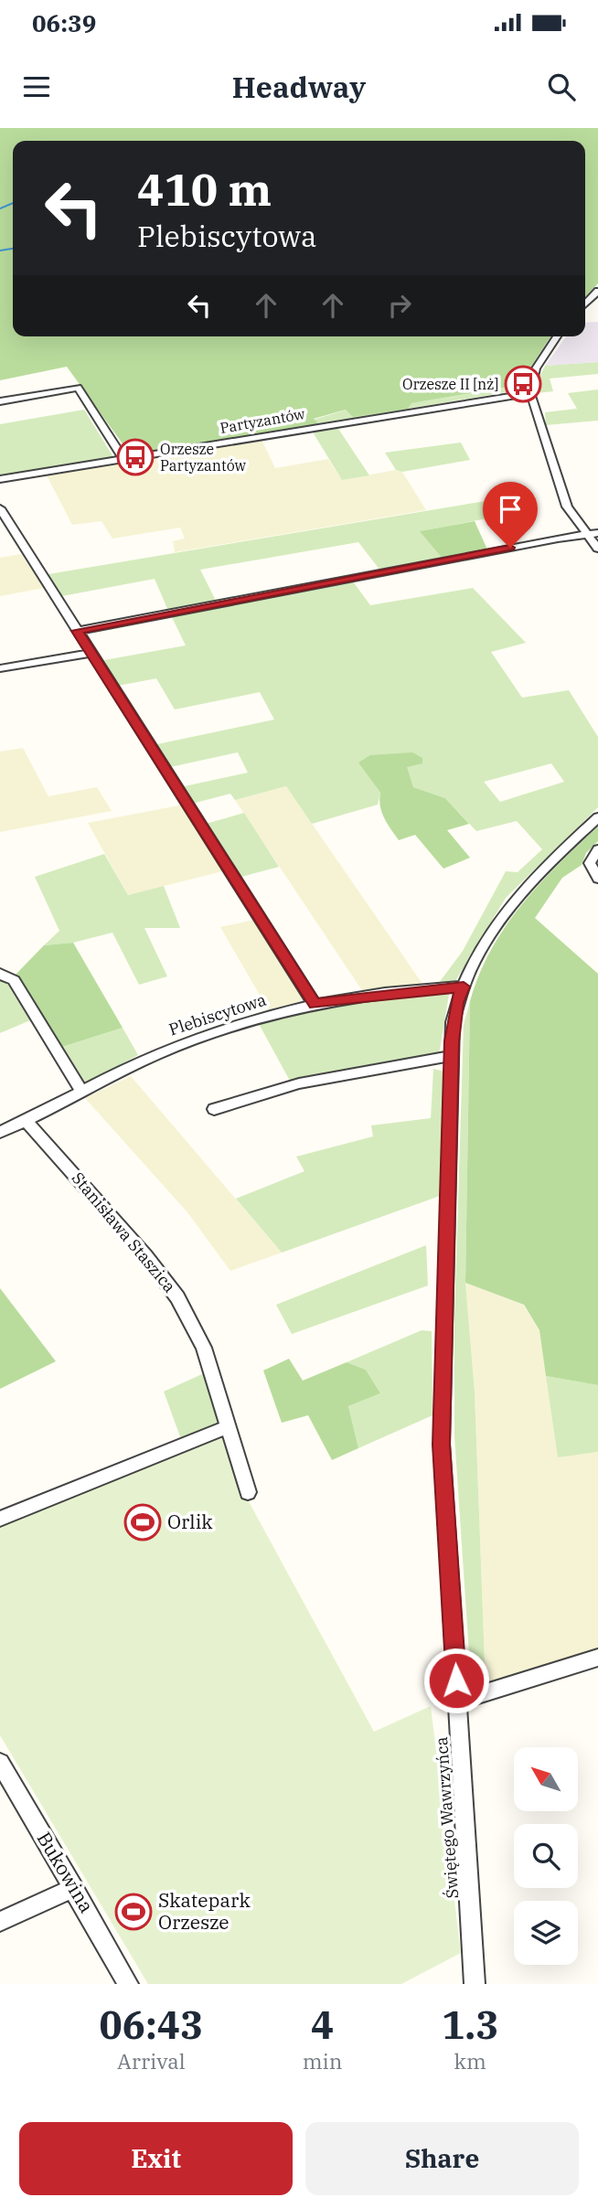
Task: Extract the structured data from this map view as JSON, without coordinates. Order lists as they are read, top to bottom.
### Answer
{
  "streets": {
    "street": [
      "Partyzantów",
      "Plebiscytowa",
      "Stanisława Staszica",
      "Świętego Wawrzyńca",
      "Bukowina"
    ]
  },
  "crossings": [
    ["Plebiscytowa", "Stanisława Staszica"],
    ["Plebiscytowa", "Świętego Wawrzyńca"]
  ],
  "places": {
    "bus stop": ["Orzesze II [nż]", "Orzesze Partyzantów"],
    "sports": ["Orlik", "Skatepark Orzesze"]
  },
  "north": "top left",
  "page": {
    "status": "06:39",
    "header": "Headway",
    "turn": ["410 m", "Plebiscytowa"],
    "eta": [
      "06:43",
      "Arrival",
      "4",
      "min",
      "1.3",
      "km"
    ],
    "buttons": ["Exit", "Share"]
  }
}
